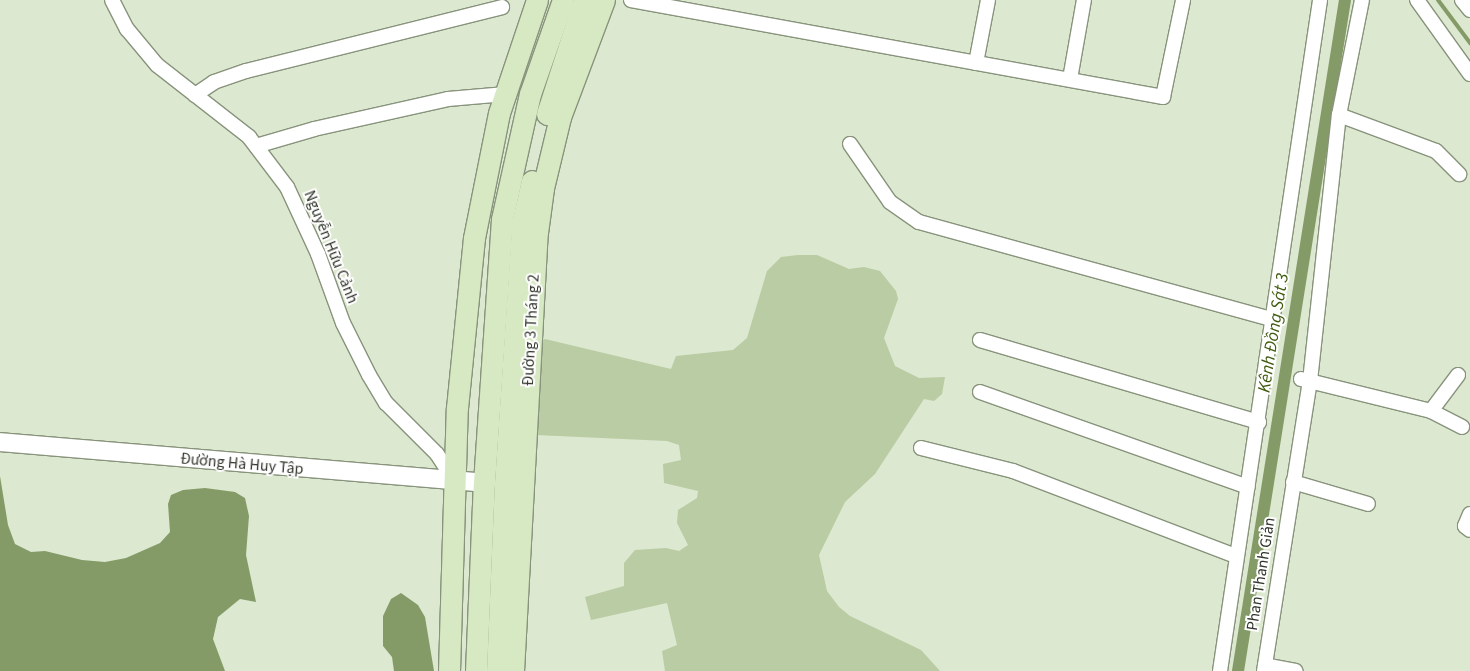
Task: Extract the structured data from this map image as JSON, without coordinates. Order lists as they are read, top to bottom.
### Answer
{
  "streets": {
    "main road": ["Đường 3 Tháng 2"],
    "street": ["Nguyễn Hữu Cảnh", "Đường Hà Huy Tập", "Phan Thanh Giản"]
  },
  "crossings": [
    ["Nguyễn Hữu Cảnh", "Đường Hà Huy Tập"],
    ["Đường 3 Tháng 2", "Đường Hà Huy Tập"]
  ],
  "water": ["Kênh Đồng Sát 3"]
}
